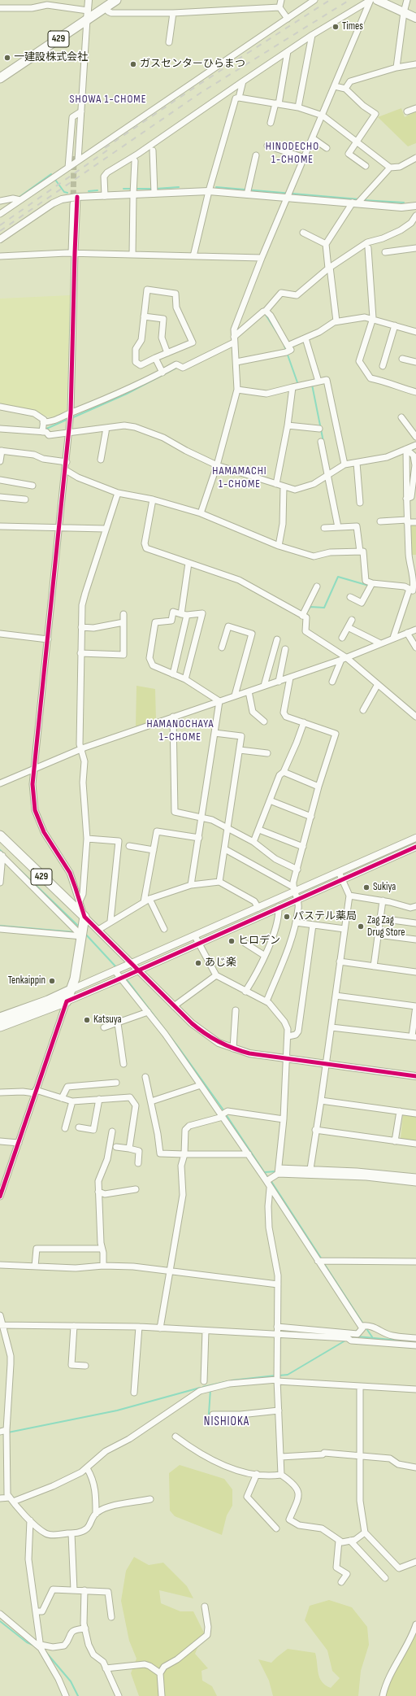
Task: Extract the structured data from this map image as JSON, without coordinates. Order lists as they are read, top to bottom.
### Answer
{
  "streets": {
    "highway": ["429"]
  },
  "districts": [
    "SHOWA 1-CHOME",
    "HINODECHO 1-CHOME",
    "HAMAMACHI 1-CHOME",
    "HAMANOCHAYA 1-CHOME",
    "NISHIOKA"
  ],
  "places": [
    "Times",
    "一建設株式会社",
    "ガスセンターひらまつ",
    "Sukiya",
    "パステル薬局",
    "Zag Zag Drug Store",
    "ヒロデン",
    "あじ楽",
    "Tenkaippin",
    "Katsuya"
  ]
}
